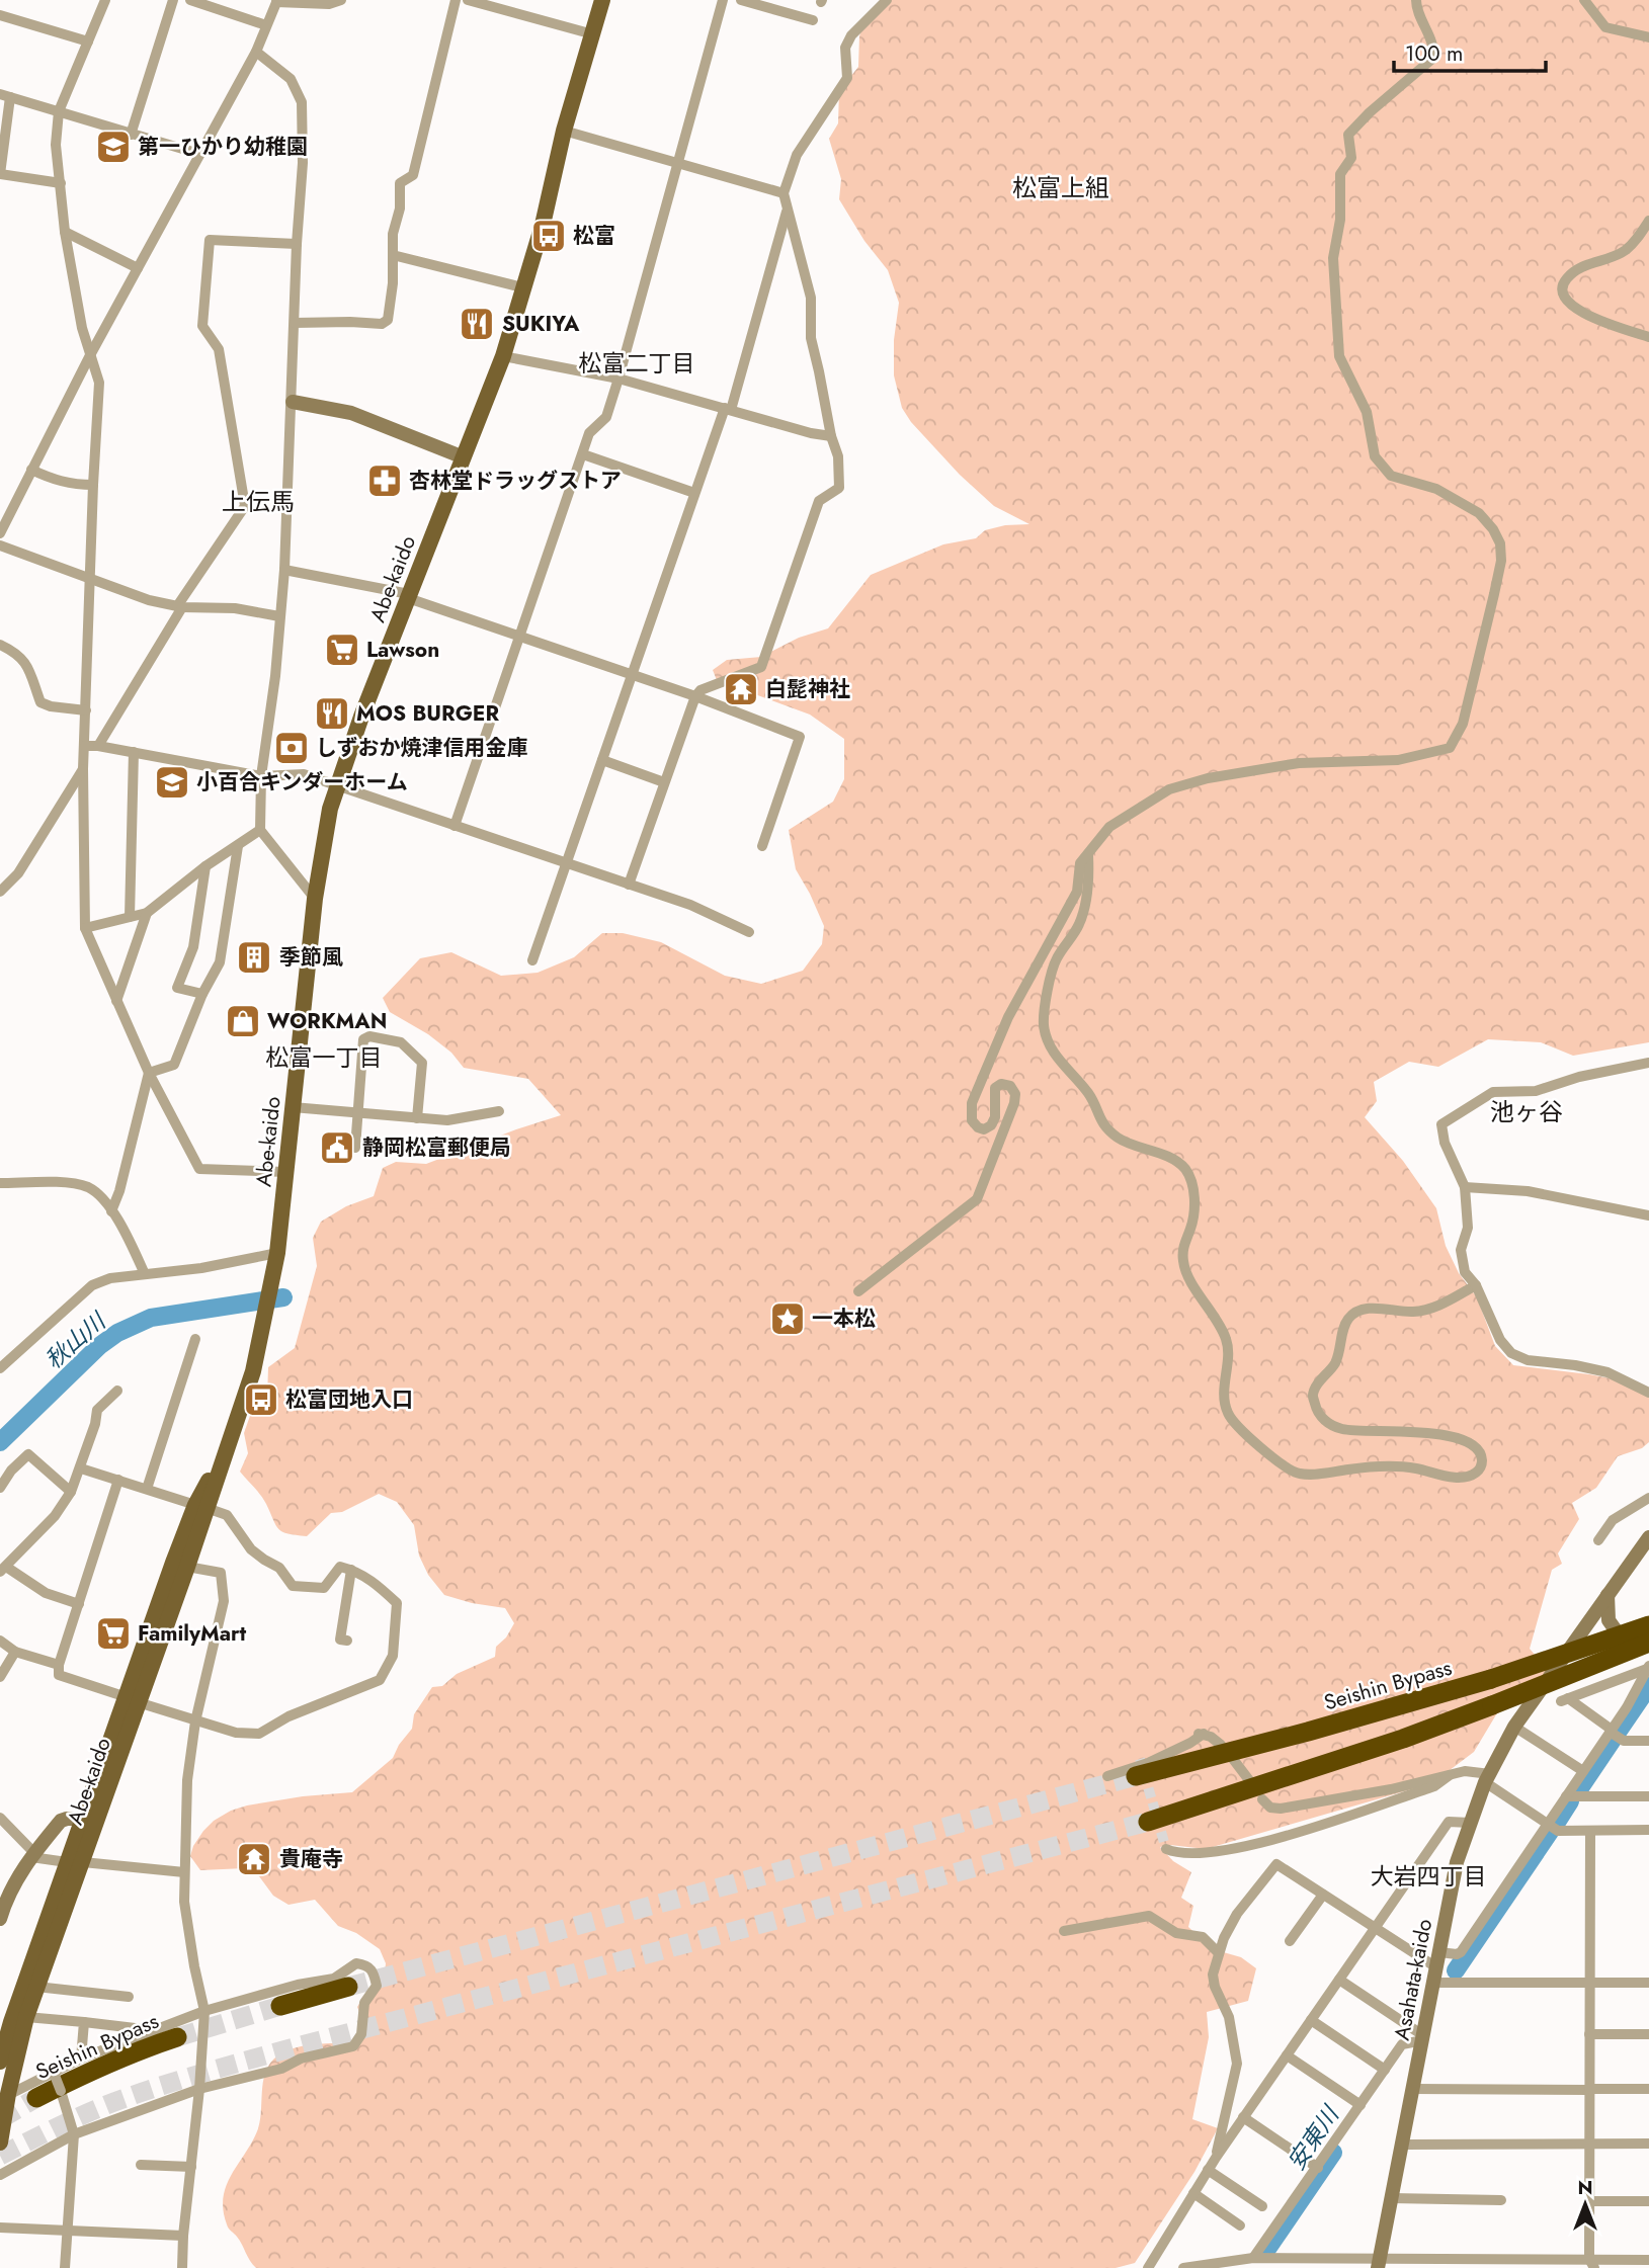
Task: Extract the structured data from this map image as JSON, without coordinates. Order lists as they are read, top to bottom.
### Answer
{
  "streets": {
    "highway": ["Seishin Bypass"],
    "main road": ["Abe-kaido"],
    "street": ["Asahata-kaido"]
  },
  "districts": [
    "松富上組",
    "松富二丁目",
    "上伝馬",
    "松富一丁目",
    "池ヶ谷",
    "大岩四丁目"
  ],
  "water": ["秋山川", "安東川"],
  "places": {
    "school or university": ["第一ひかり幼稚園", "小百合キンダーホーム"],
    "bus stop": ["松富", "松富団地入口"],
    "restaurant": ["SUKIYA", "MOS BURGER"],
    "pharmacy": ["杏林堂ドラッグストア"],
    "supermarket": ["Lawson", "FamilyMart"],
    "temple": ["白髭神社", "貴庵寺"],
    "bank": ["しずおか焼津信用金庫"],
    "building": ["季節風"],
    "shop": ["WORKMAN"],
    "public building": ["静岡松富郵便局"],
    "place": ["一本松"]
  },
  "scale_bar": "100 m",
  "north": "top"
}
